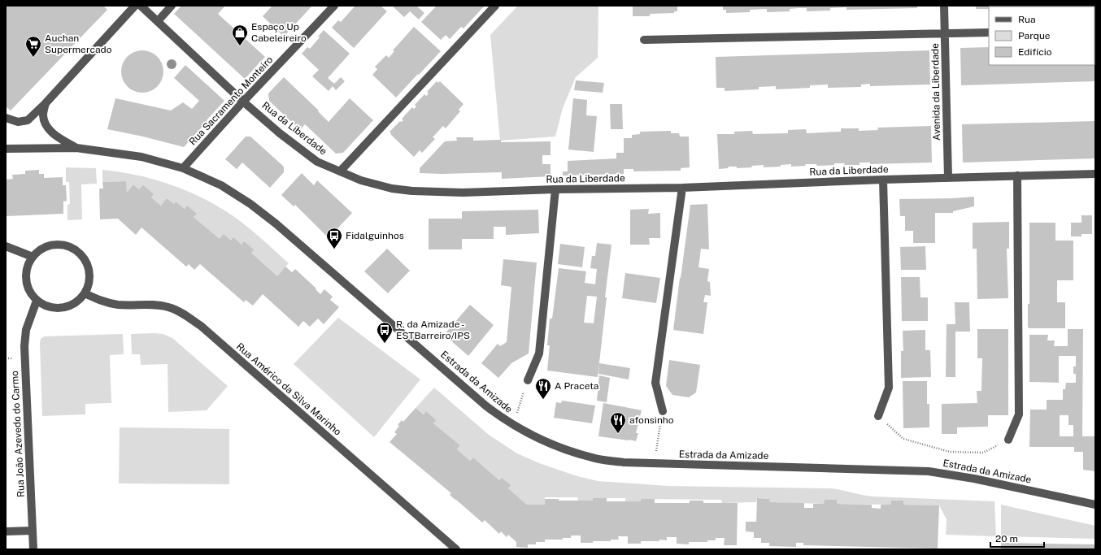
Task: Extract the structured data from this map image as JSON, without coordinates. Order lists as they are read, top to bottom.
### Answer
{
  "streets": {
    "street": [
      "Avenida da Liberdade",
      "Rua Sacramento Monteiro",
      "Rua da Liberdade",
      "Estrada da Amizade",
      "Rua Américo da Silva Marinho",
      "Rua João Azevedo do Carmo"
    ]
  },
  "crossings": [
    ["Avenida da Liberdade", "Rua da Liberdade"],
    ["Rua Sacramento Monteiro", "Rua da Liberdade"],
    ["Rua Sacramento Monteiro", "Estrada da Amizade"],
    ["Rua Américo da Silva Marinho", "Rua João Azevedo do Carmo"]
  ],
  "places": {
    "shop": ["Espaço Up Cabeleireiro"],
    "supermarket": ["Auchan Supermercado"],
    "bus stop": ["Fidalguinhos", "R. da Amizade - ESTBarreiro/IPS"],
    "restaurant": ["A Praceta", "afonsinho"]
  },
  "legend": ["Rua", "Parque", "Edifício"],
  "scale_bar": "20 m"
}
